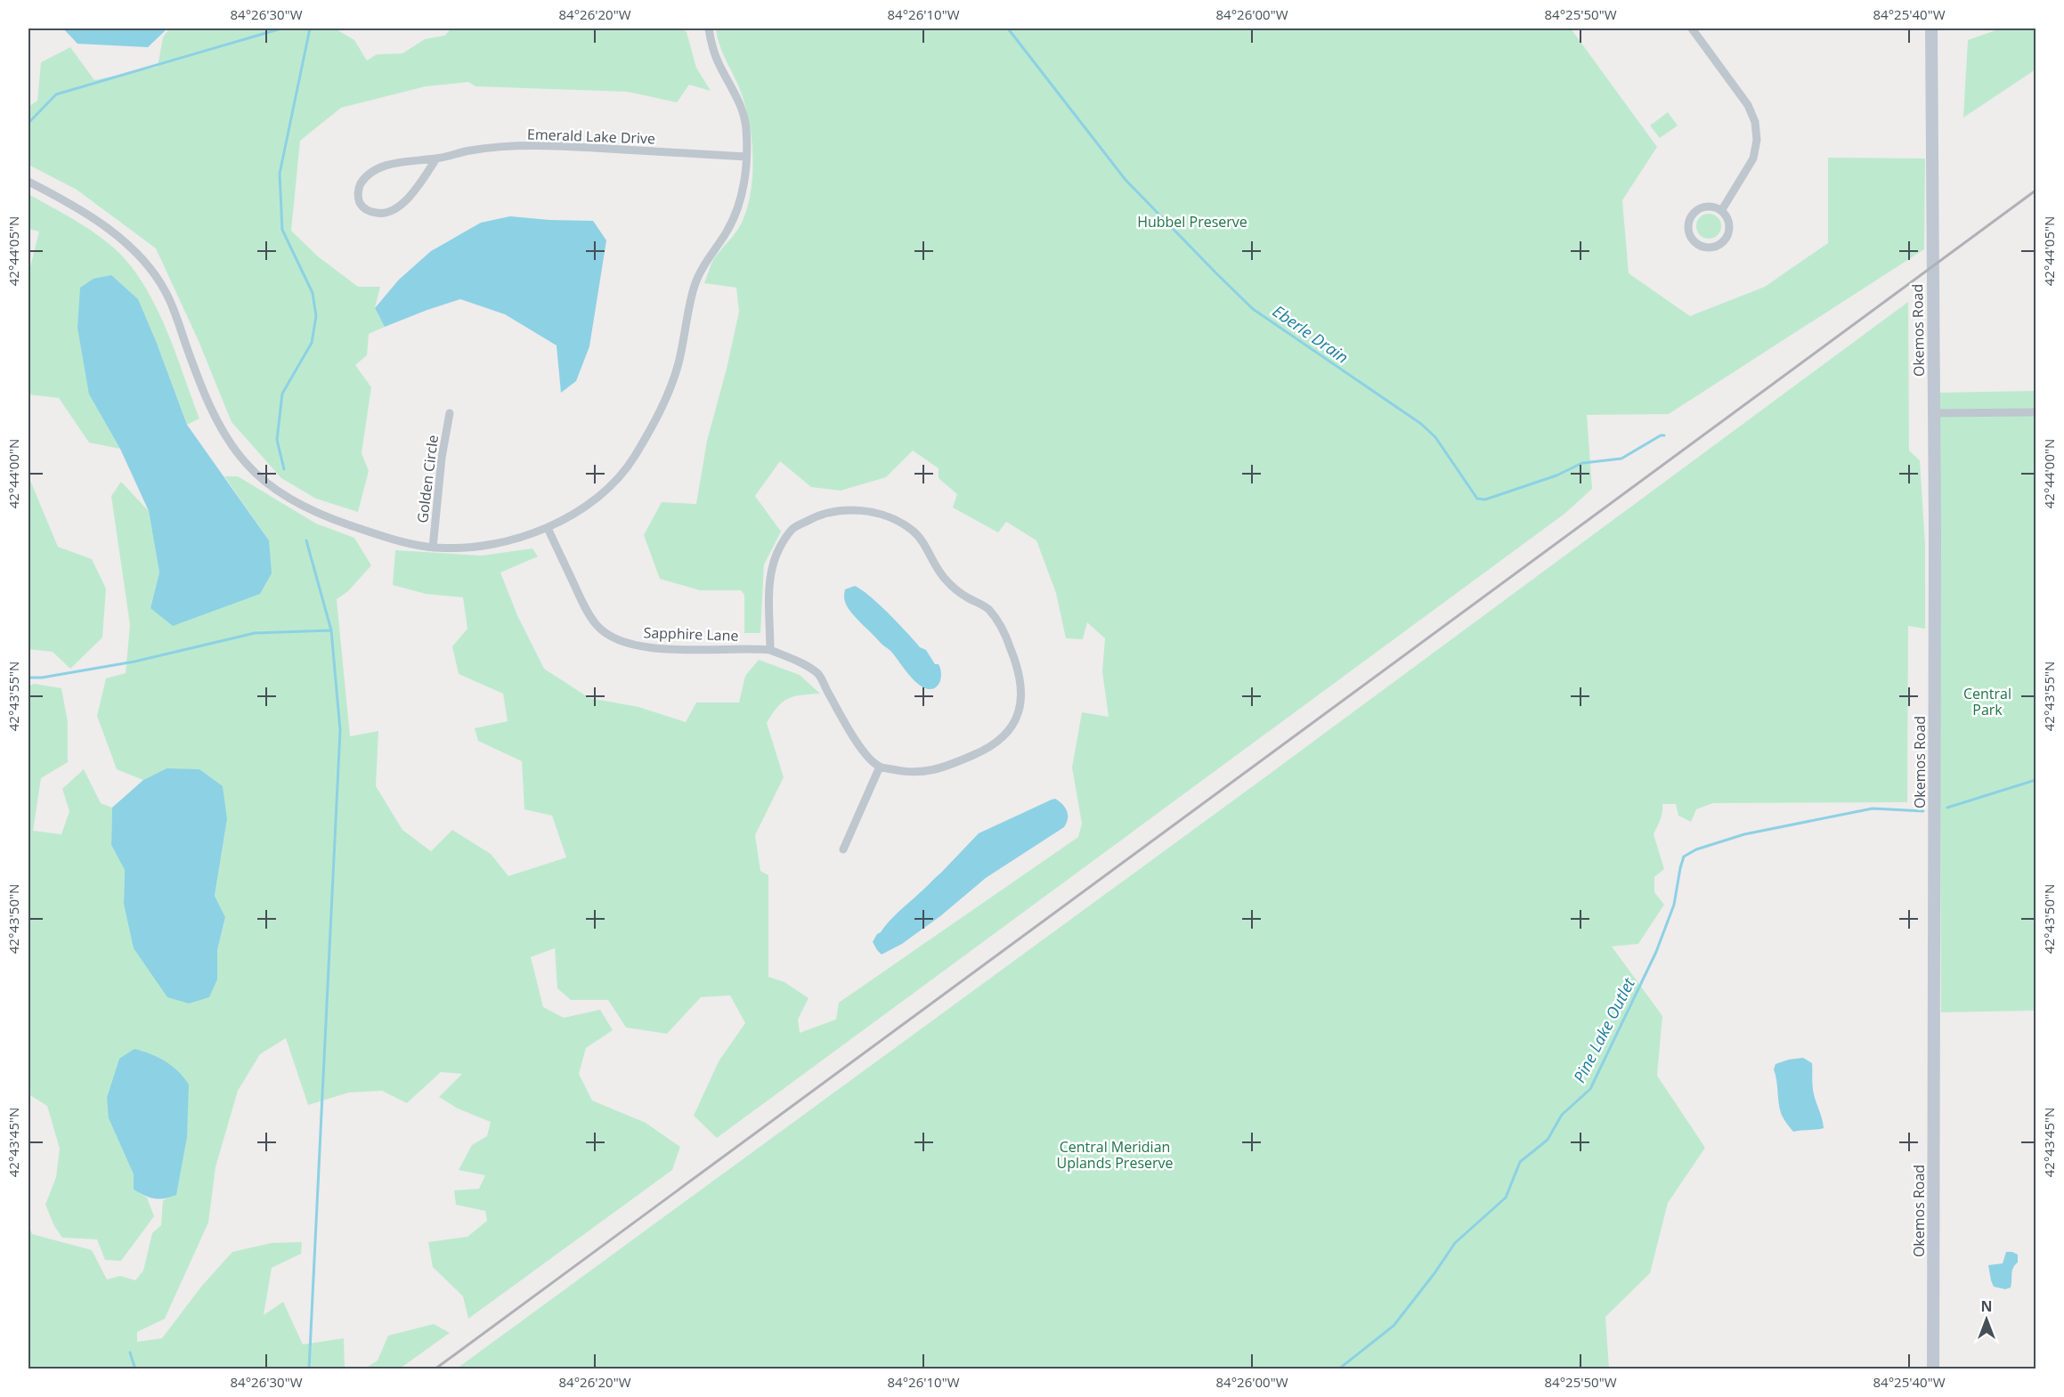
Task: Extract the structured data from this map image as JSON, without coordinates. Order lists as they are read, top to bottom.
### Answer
{
  "streets": {
    "street": [
      "Emerald Lake Drive",
      "Okemos Road",
      "Golden Circle",
      "Sapphire Lane"
    ]
  },
  "water": ["Eberle Drain", "Pine Lake Outlet"],
  "parks": ["Hubbel Preserve", "Central Park", "Central Meridian Uplands Preserve"],
  "north": "top",
  "coordinates": [
    "84°26'30\"W",
    "84°26'20\"W",
    "84°26'10\"W",
    "84°26'00\"W",
    "84°25'50\"W",
    "84°25'40\"W",
    "42°44'05\"N",
    "42°44'00\"N",
    "42°43'55\"N",
    "42°43'50\"N",
    "42°43'45\"N"
  ]
}
